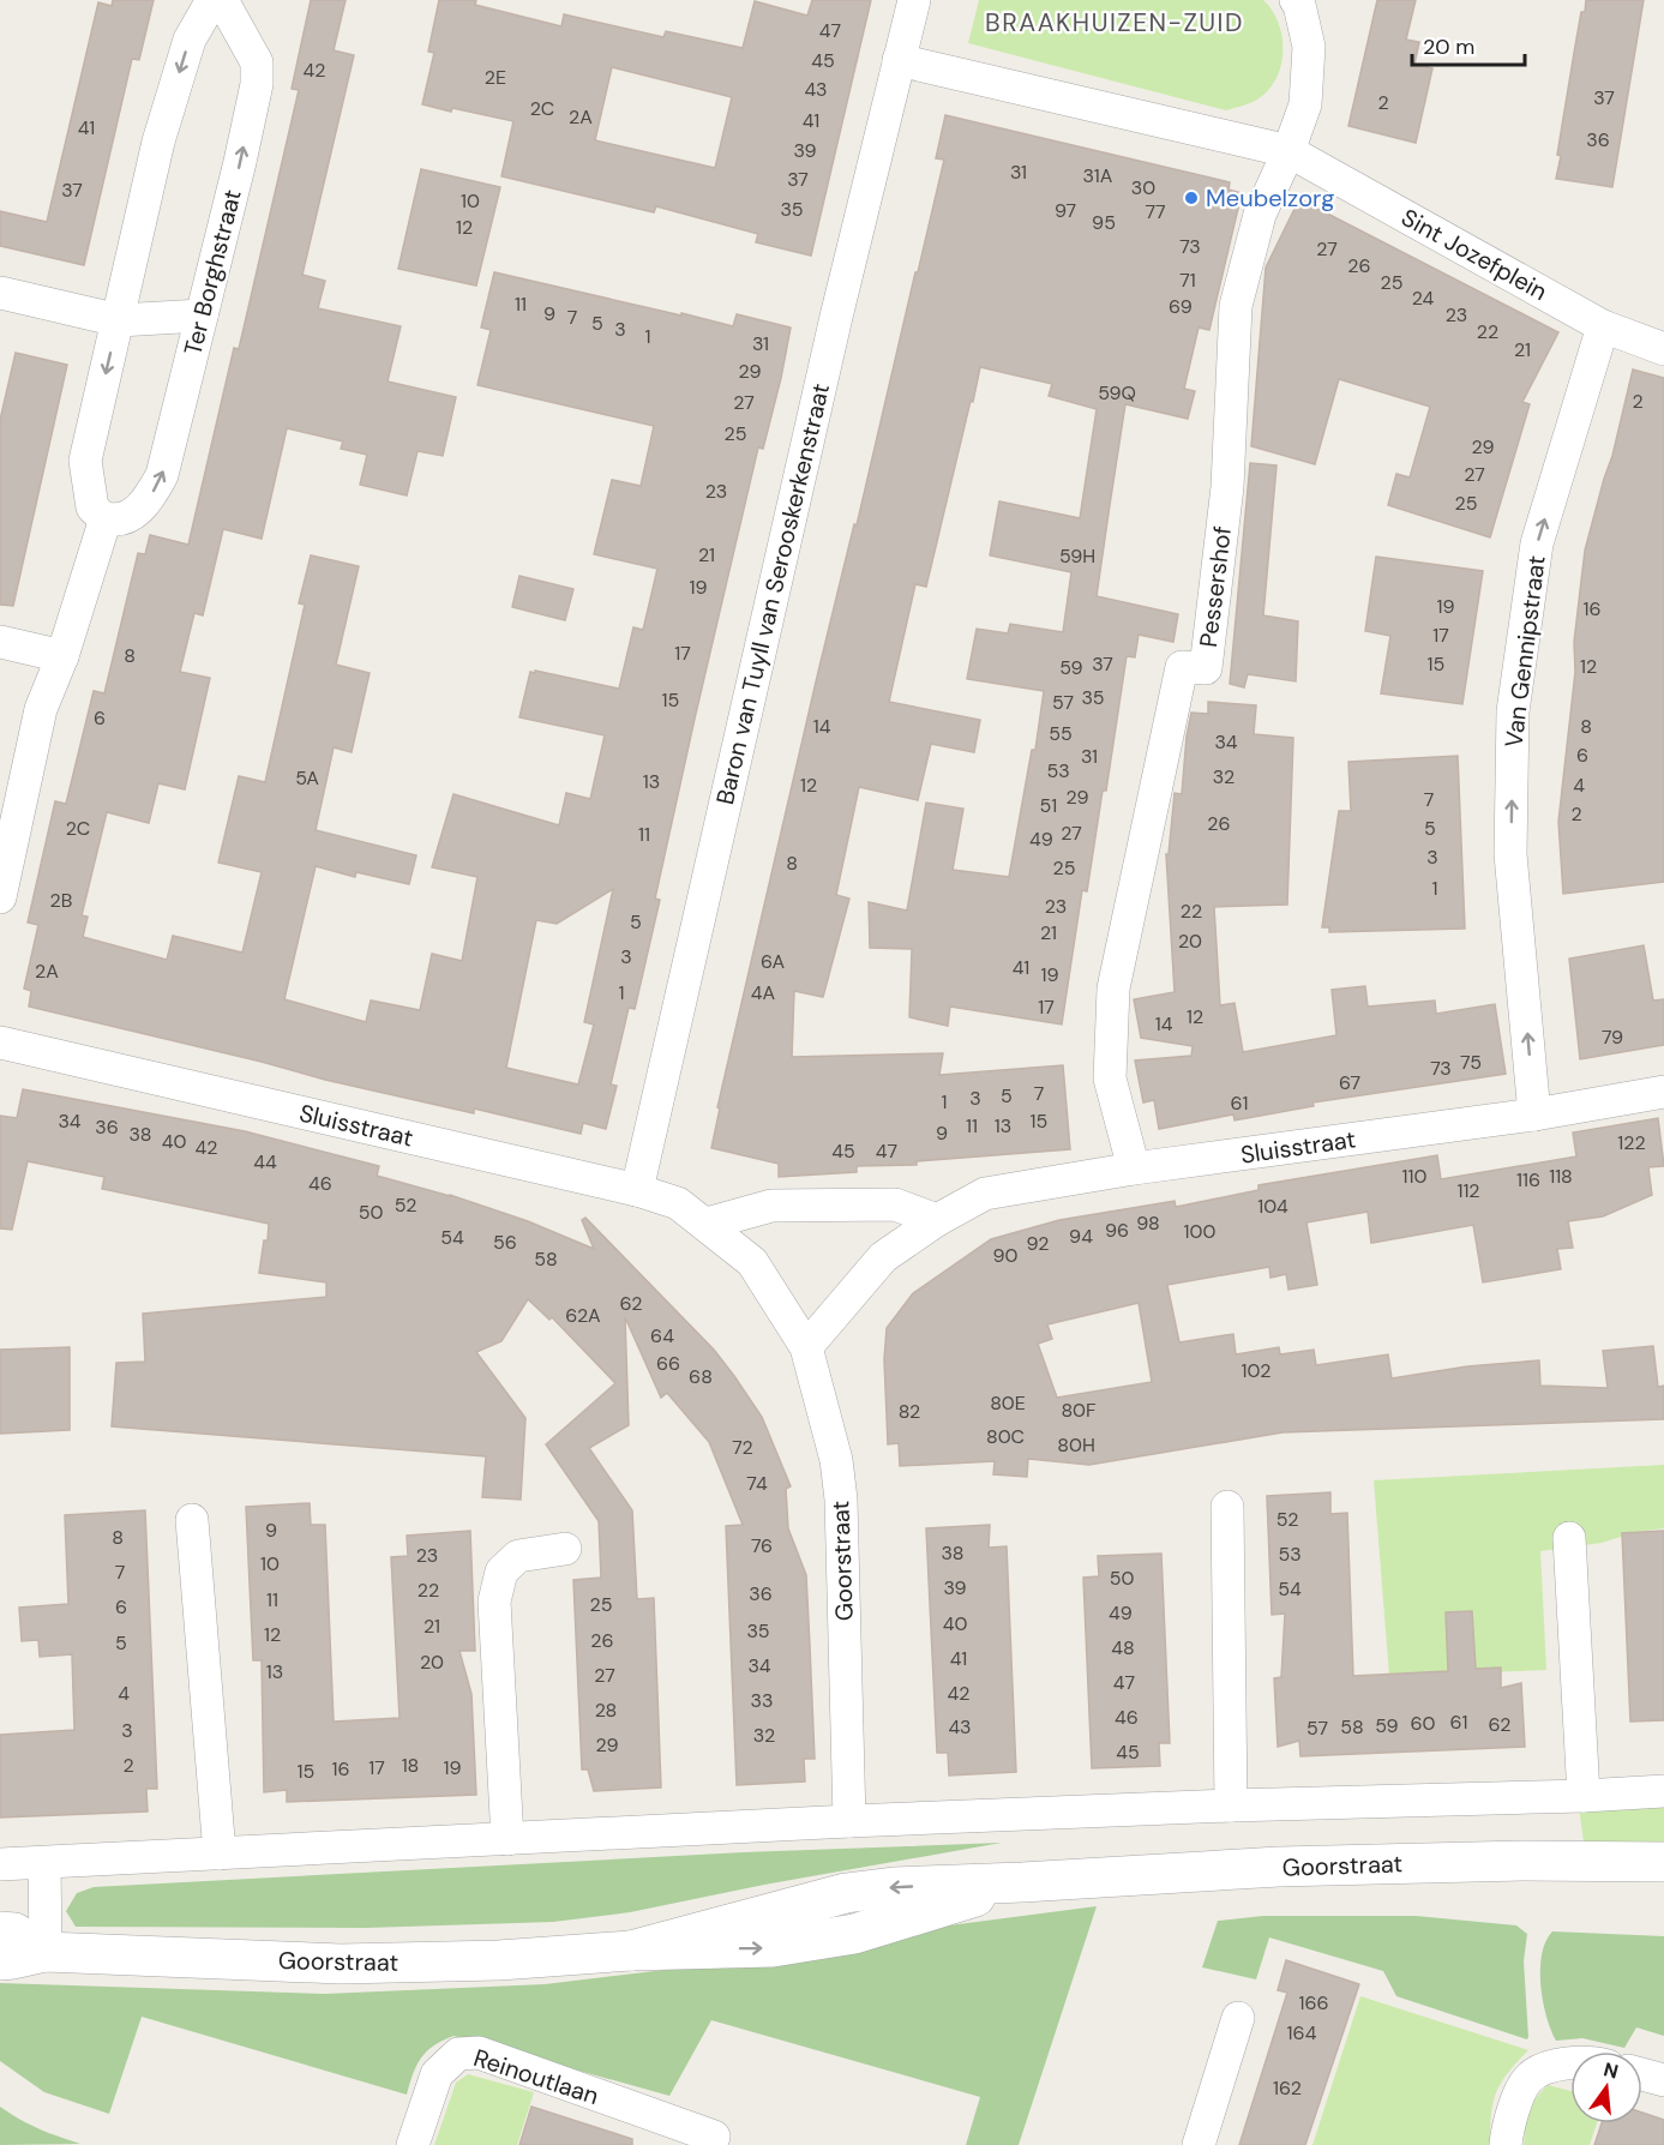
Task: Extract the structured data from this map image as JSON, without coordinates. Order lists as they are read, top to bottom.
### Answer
{
  "streets": {
    "street": [
      "Sint Jozefplein",
      "Ter Borghstraat",
      "Pessershof",
      "Baron van Tuyll van Serooskerkenstraat",
      "Van Gennipstraat",
      "Sluisstraat",
      "Goorstraat",
      "Reinoutlaan"
    ]
  },
  "crossings": [
    ["Sint Jozefplein", "Pessershof"],
    ["Sint Jozefplein", "Baron van Tuyll van Serooskerkenstraat"],
    ["Sint Jozefplein", "Van Gennipstraat"],
    ["Pessershof", "Sluisstraat"],
    ["Baron van Tuyll van Serooskerkenstraat", "Sluisstraat"],
    ["Van Gennipstraat", "Sluisstraat"],
    ["Sluisstraat", "Goorstraat"]
  ],
  "one_way": ["Van Gennipstraat"],
  "districts": ["BRAAKHUIZEN-ZUID"],
  "places": ["Meubelzorg"],
  "house_numbers": [
    "47",
    "45",
    "42",
    "2E",
    "43",
    "37",
    "2",
    "2C",
    "2A",
    "41",
    "41",
    "36",
    "39",
    "31",
    "31A",
    "37",
    "30",
    "37",
    "10",
    "35",
    "97",
    "77",
    "95",
    "12",
    "73",
    "27",
    "26",
    "71",
    "25",
    "24",
    "11",
    "69",
    "9",
    "23",
    "7",
    "5",
    "3",
    "22",
    "1",
    "31",
    "21",
    "29",
    "59Q",
    "2",
    "27",
    "25",
    "29",
    "27",
    "23",
    "25",
    "21",
    "59H",
    "19",
    "19",
    "16",
    "17",
    "17",
    "8",
    "37",
    "15",
    "12",
    "59",
    "35",
    "15",
    "57",
    "6",
    "14",
    "8",
    "55",
    "34",
    "6",
    "31",
    "53",
    "32",
    "5A",
    "13",
    "12",
    "4",
    "29",
    "7",
    "51",
    "2",
    "26",
    "2C",
    "5",
    "27",
    "11",
    "49",
    "3",
    "8",
    "25",
    "1",
    "2B",
    "23",
    "22",
    "5",
    "21",
    "20",
    "3",
    "6A",
    "41",
    "2A",
    "19",
    "1",
    "4A",
    "17",
    "12",
    "14",
    "79",
    "75",
    "73",
    "67",
    "7",
    "5",
    "3",
    "1",
    "61",
    "34",
    "15",
    "11",
    "13",
    "36",
    "9",
    "38",
    "40",
    "122",
    "42",
    "45",
    "47",
    "44",
    "110",
    "118",
    "116",
    "46",
    "112",
    "52",
    "104",
    "50",
    "98",
    "96",
    "100",
    "94",
    "54",
    "56",
    "92",
    "90",
    "58",
    "62",
    "62A",
    "64",
    "66",
    "102",
    "68",
    "80E",
    "80F",
    "82",
    "80C",
    "80H",
    "72",
    "74",
    "52",
    "9",
    "8",
    "76",
    "38",
    "53",
    "23",
    "10",
    "7",
    "50",
    "39",
    "54",
    "22",
    "36",
    "11",
    "25",
    "6",
    "49",
    "40",
    "21",
    "35",
    "12",
    "26",
    "5",
    "48",
    "41",
    "20",
    "34",
    "13",
    "27",
    "47",
    "4",
    "42",
    "33",
    "28",
    "46",
    "61",
    "60",
    "62",
    "59",
    "43",
    "58",
    "57",
    "3",
    "32",
    "29",
    "45",
    "2",
    "18",
    "17",
    "19",
    "16",
    "15",
    "166",
    "164",
    "162"
  ],
  "scale_bar": "20 m",
  "north": "top"
}
